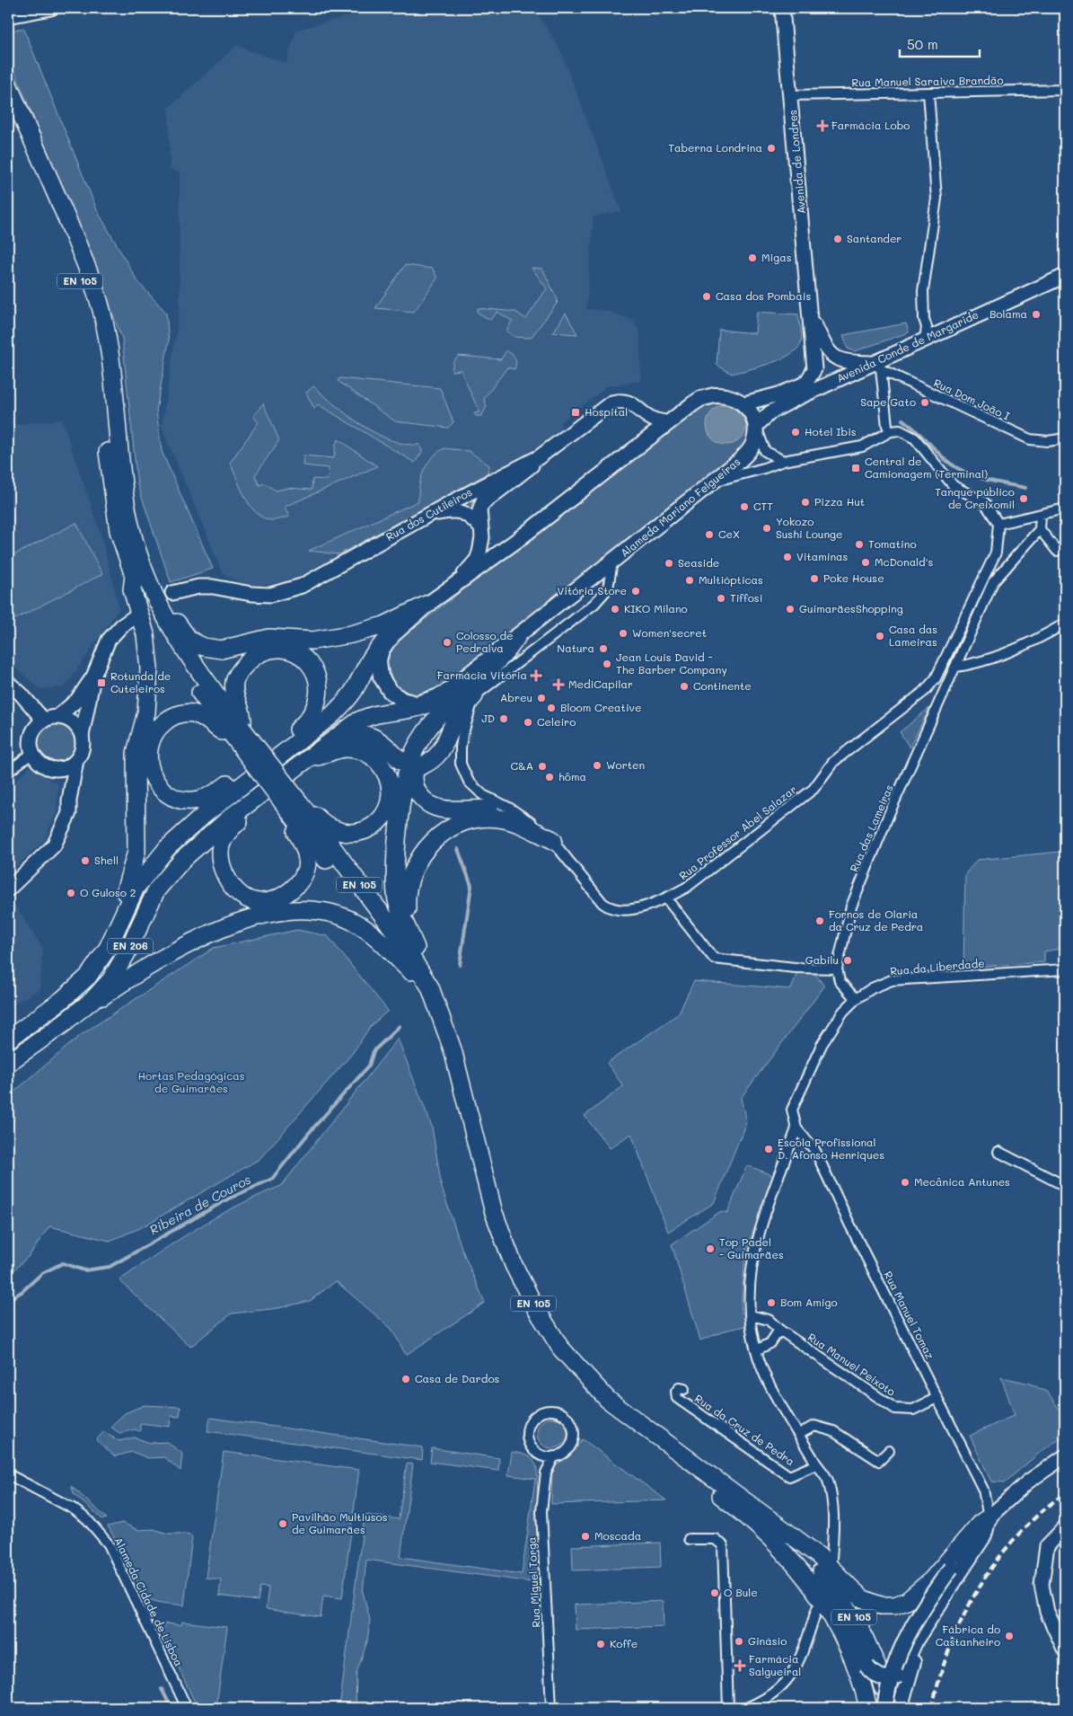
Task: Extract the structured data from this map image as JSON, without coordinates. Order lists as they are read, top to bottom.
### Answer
{
  "streets": {
    "highway": ["EN 105", "EN 206"],
    "main road": [
      "Avenida de Londres",
      "Avenida Conde de Margaride",
      "Alameda Mariano Felgueiras",
      "Rua dos Cutileiros"
    ],
    "street": [
      "Rua Manuel Saraiva Brandão",
      "Rua Dom João I",
      "Rua das Lameiras",
      "Rua Professor Abel Salazar",
      "Rua da Liberdade",
      "Rua Manuel Tomaz",
      "Rua Manuel Peixoto",
      "Rua da Cruz de Pedra",
      "Rua Miguel Torga",
      "Alameda Cidade de Lisboa"
    ]
  },
  "crossings": [
    ["Rua Manuel Saraiva Brandão", "Avenida de Londres"],
    ["Avenida de Londres", "Avenida Conde de Margaride"],
    ["Avenida de Londres", "Rua Dom João I"],
    ["Avenida de Londres", "Alameda Mariano Felgueiras"],
    ["Avenida Conde de Margaride", "Rua Dom João I"],
    ["Avenida Conde de Margaride", "Alameda Mariano Felgueiras"],
    ["Alameda Mariano Felgueiras", "Rua dos Cutileiros"],
    ["Alameda Mariano Felgueiras", "EN 206"],
    ["Rua da Liberdade", "Rua Manuel Tomaz"],
    ["Rua da Liberdade", "Rua da Cruz de Pedra"],
    ["Rua Manuel Tomaz", "Rua Manuel Peixoto"],
    ["Rua Manuel Tomaz", "Rua da Cruz de Pedra"],
    ["Rua Manuel Peixoto", "Rua da Cruz de Pedra"]
  ],
  "water": ["Ribeira de Couros"],
  "parks": ["Hortas Pedagógicas de Guimarães"],
  "places": {
    "health": [
      "Farmácia Lobo",
      "Farmácia Vitória",
      "MediCapilar",
      "Farmácia Salgueiral"
    ],
    "other": [
      "Taberna Londrina",
      "Santander",
      "Migas",
      "Casa dos Pombais",
      "Bolama",
      "Sape Gato",
      "Hotel Ibis",
      "Tanque público de Creixomil",
      "Pizza Hut",
      "CTT",
      "Yokozo Sushi Lounge",
      "CeX",
      "Tomatino",
      "Vitaminas",
      "McDonald's",
      "Seaside",
      "Poke House",
      "Multiópticas",
      "Vitória Store",
      "Tiffosi",
      "KIKO Milano",
      "GuimarãesShopping",
      "Women'secret",
      "Casa das Lameiras",
      "Colosso de Pedralva",
      "Natura",
      "Jean Louis David - The Barber Company",
      "Continente",
      "Abreu",
      "Bloom Creative",
      "JD",
      "Celeiro",
      "Worten",
      "C&A",
      "hôma",
      "Shell",
      "O Guloso 2",
      "Fornos de Olaria da Cruz de Pedra",
      "Gabilu",
      "Escola Profissional D. Afonso Henriques",
      "Mecânica Antunes",
      "Top Padel - Guimarães",
      "Bom Amigo",
      "Casa de Dardos",
      "Pavilhão Multiusos de Guimarães",
      "Moscada",
      "O Bule",
      "Fábrica do Castanheiro",
      "Ginásio",
      "Koffe"
    ],
    "transit": ["Hospital", "Central de Camionagem (Terminal)", "Rotunda de Cuteleiros"]
  },
  "scale_bar": "50 m"
}
